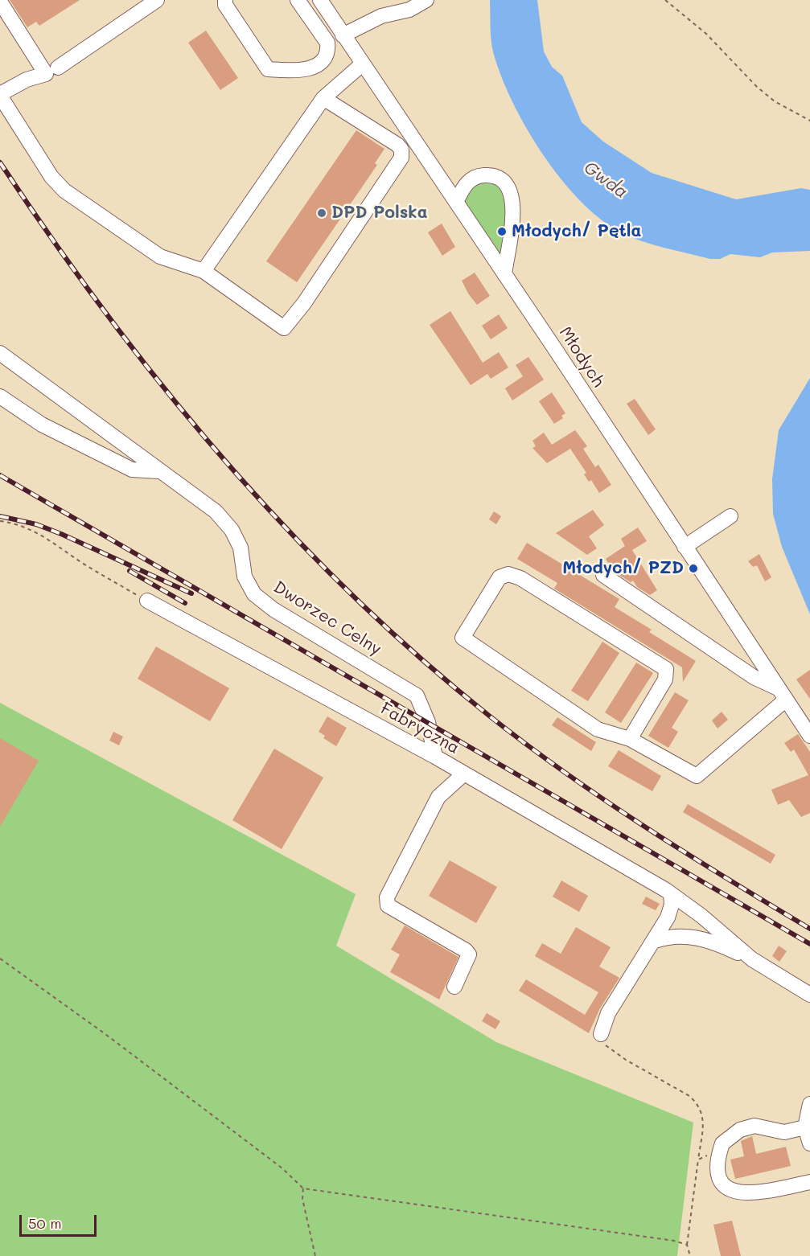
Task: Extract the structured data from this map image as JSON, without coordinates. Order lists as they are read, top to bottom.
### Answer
{
  "streets": {
    "street": ["Młodych", "Dworzec Celny", "Fabryczna"]
  },
  "crossings": [
    ["Dworzec Celny", "Fabryczna"]
  ],
  "water": ["Gwda"],
  "places": ["DPD Polska", "Młodych/ Pętla", "Młodych/ PZD"],
  "scale_bar": "50 m"
}
